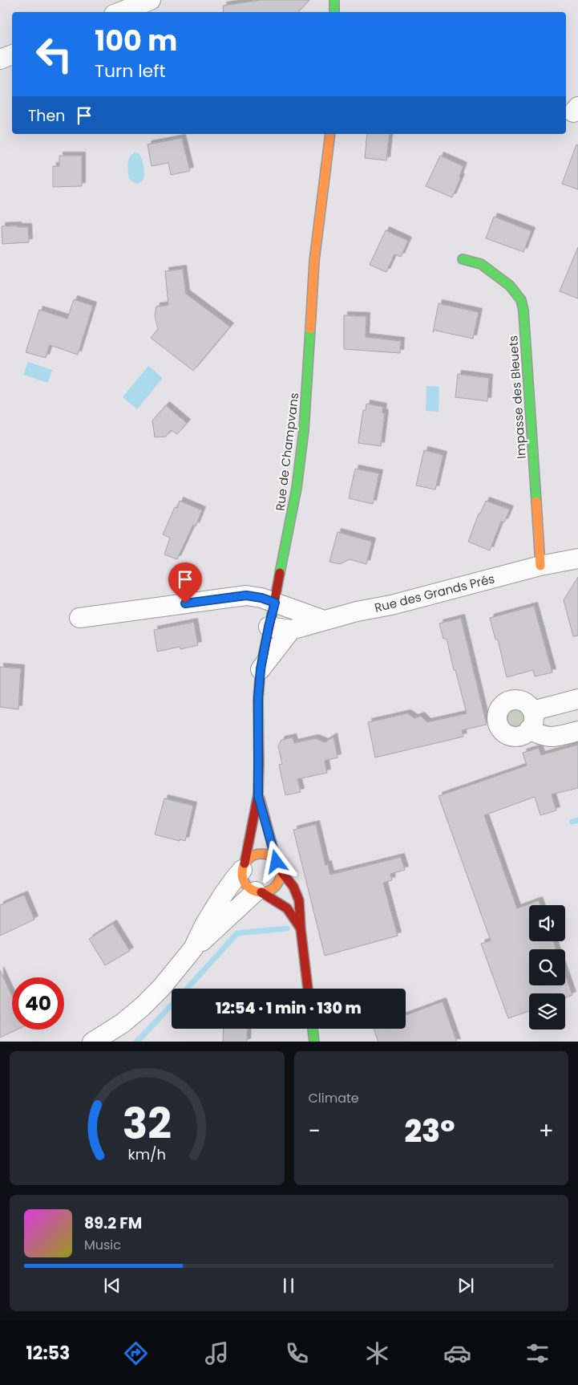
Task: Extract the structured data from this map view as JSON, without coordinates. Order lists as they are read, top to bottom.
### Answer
{
  "streets": {
    "street": ["Impasse des Bleuets", "Rue de Champvans", "Rue des Grands Prés"]
  },
  "crossings": [
    ["Impasse des Bleuets", "Rue des Grands Prés"],
    ["Rue de Champvans", "Rue des Grands Prés"]
  ],
  "page": {
    "turn": ["100 m", "Turn left"],
    "then": "Then",
    "limit": "40",
    "trip": "12:54 · 1 min · 130 m",
    "tile": "Climate",
    "heat": ["−", "23°", "+"],
    "song": ["89.2 FM", "Music"],
    "tabs": "12:53",
    "gauge": ["32", "km/h"]
  }
}
